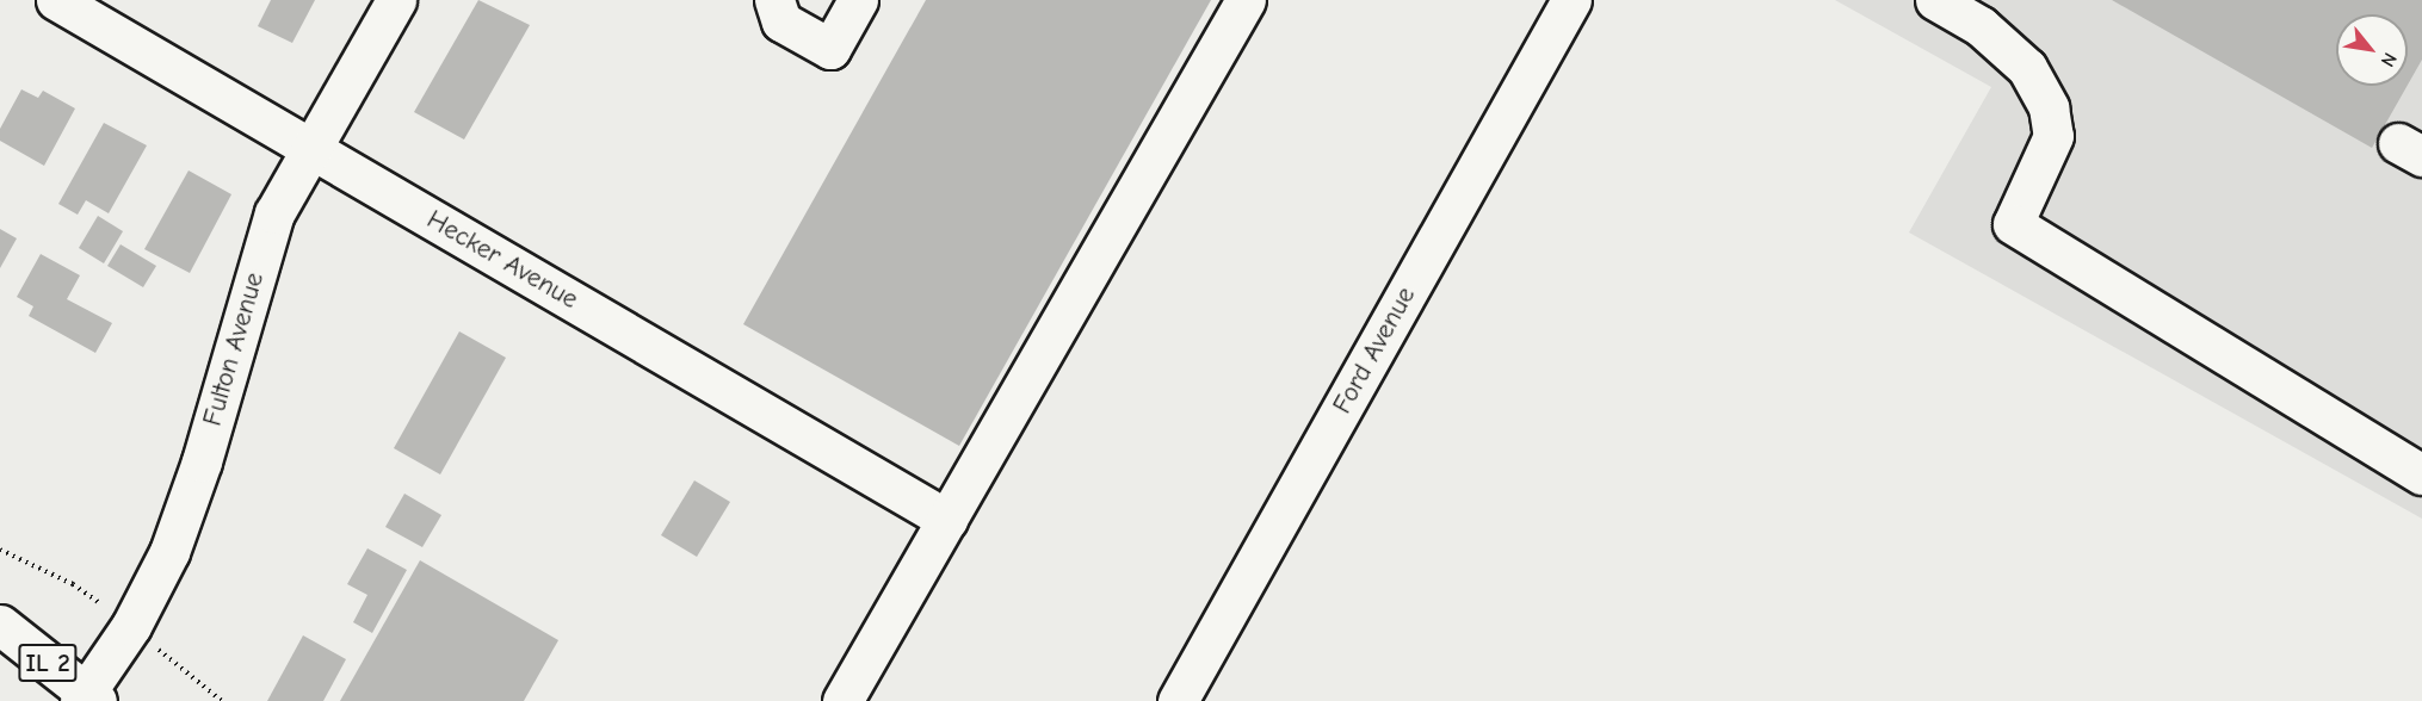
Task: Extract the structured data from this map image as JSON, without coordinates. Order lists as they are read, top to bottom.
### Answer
{
  "streets": {
    "street": [
      "Hecker Avenue",
      "Fulton Avenue",
      "Ford Avenue",
      "IL 2"
    ]
  },
  "crossings": [
    ["Hecker Avenue", "Fulton Avenue"],
    ["Fulton Avenue", "IL 2"]
  ],
  "north": "bottom right"
}
